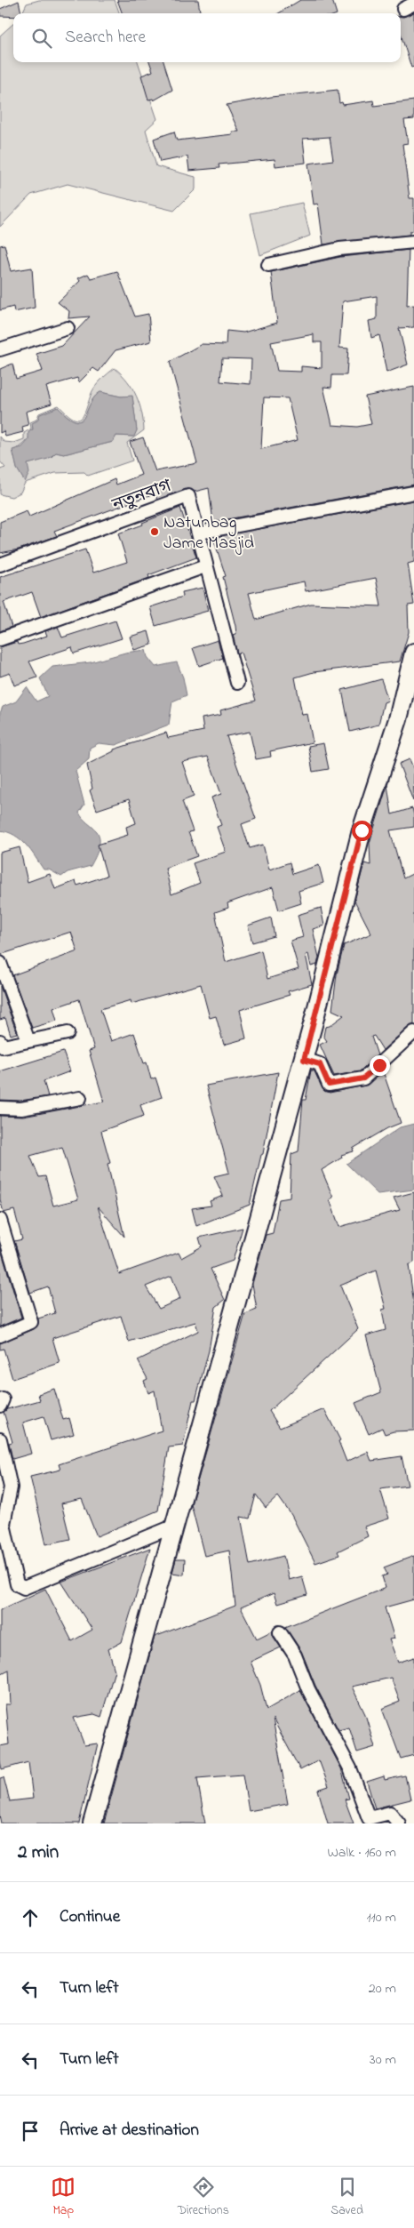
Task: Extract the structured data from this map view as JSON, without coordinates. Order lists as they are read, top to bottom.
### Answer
{
  "streets": {
    "street": ["নতুনবাগ"]
  },
  "places": ["Natunbag Jame Masjid"],
  "page": {
    "search": "Search here",
    "heading": ["2 min", "Walk · 160 m"],
    "list": [
      ["Continue", "110 m"],
      ["Turn left", "20 m"],
      ["Turn left", "30 m"],
      "Arrive at destination"
    ],
    "nav": ["Map", "Directions", "Saved"]
  }
}
